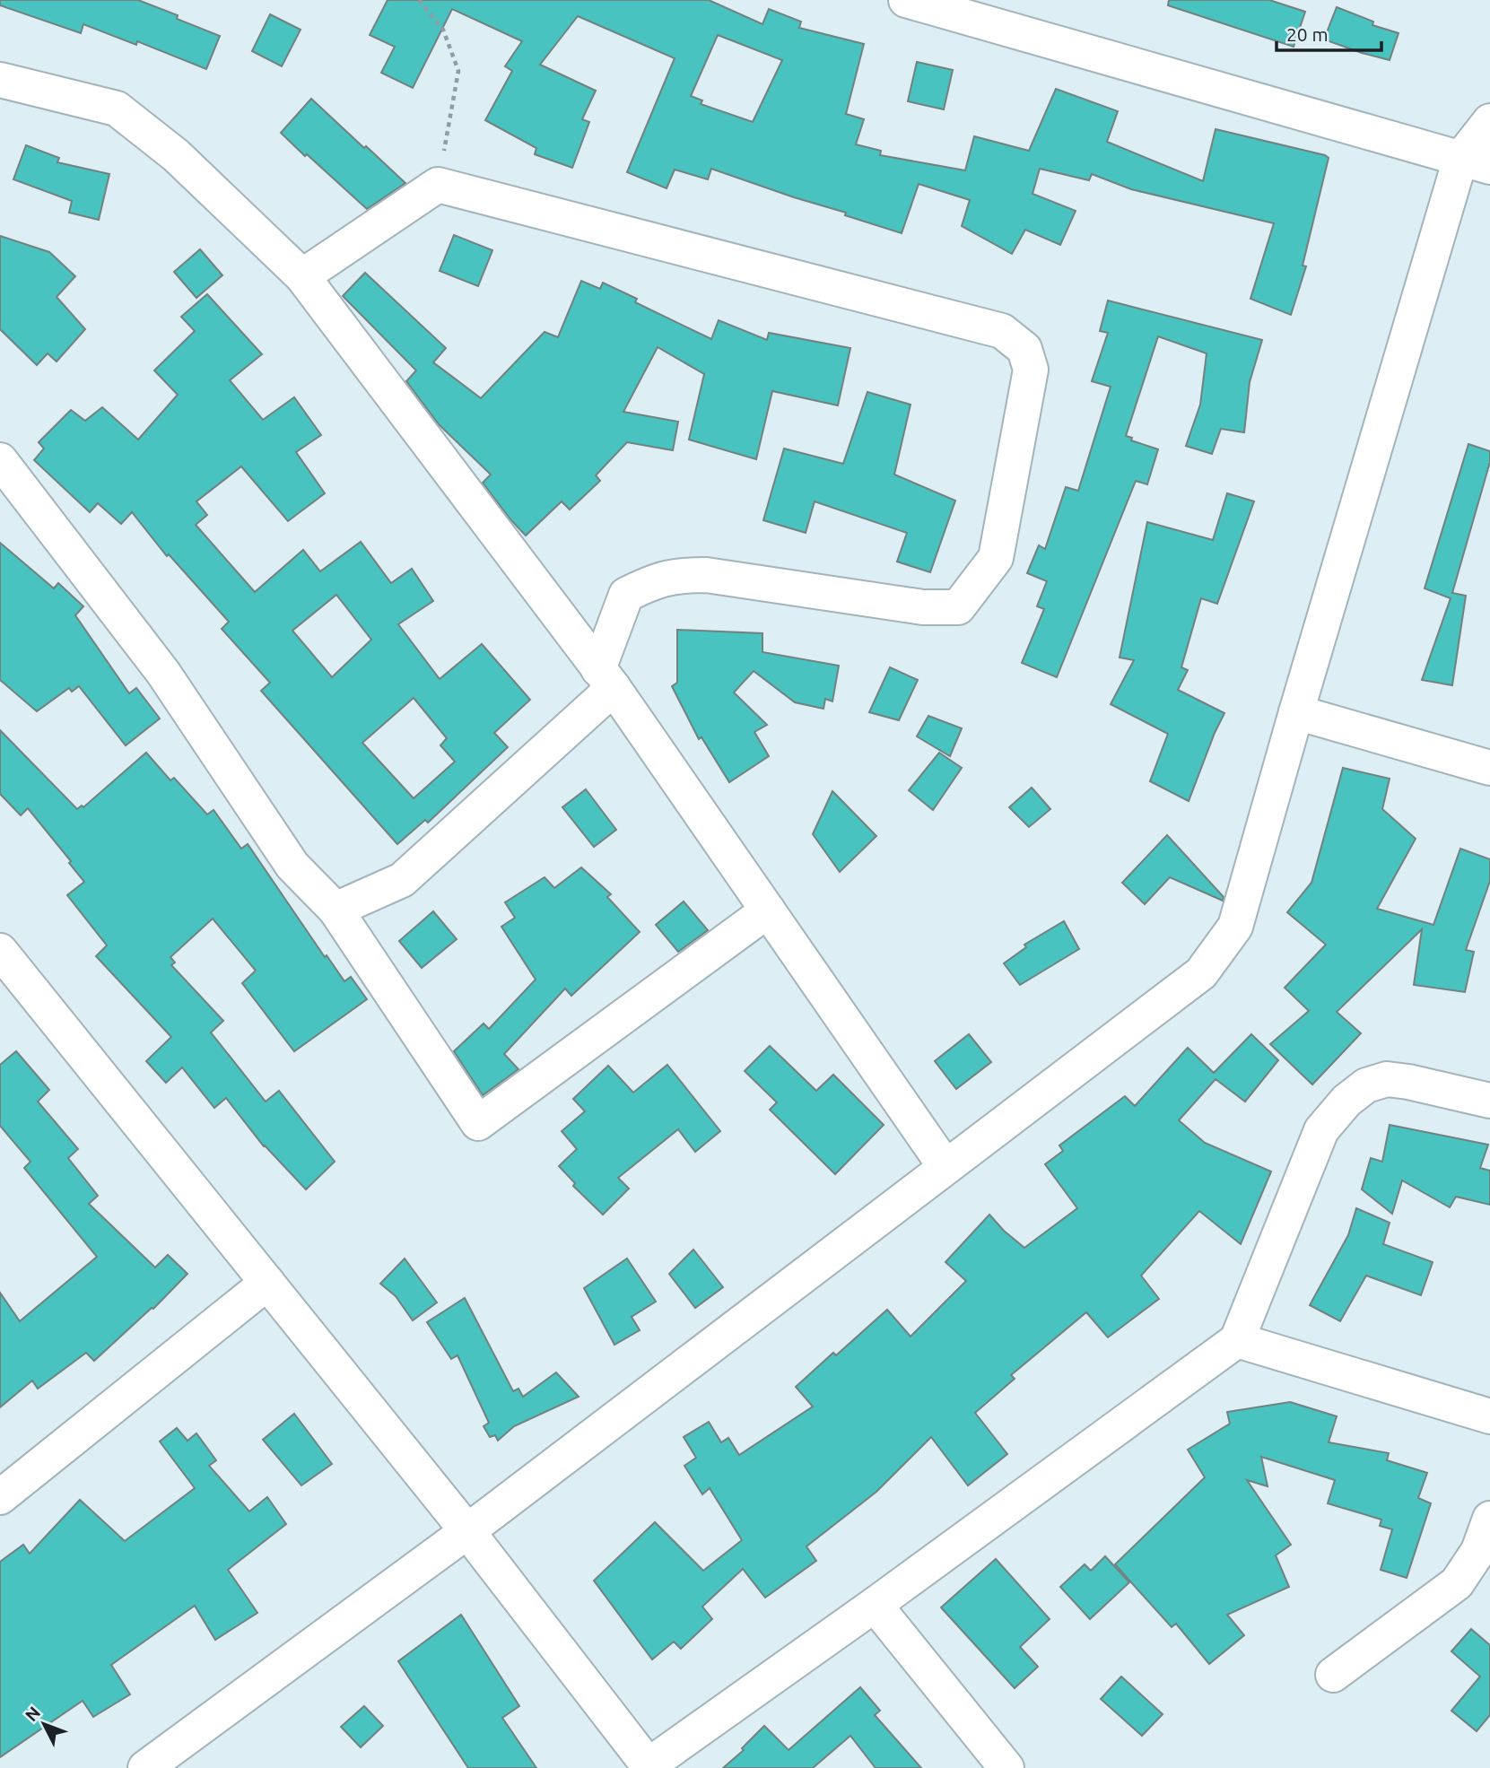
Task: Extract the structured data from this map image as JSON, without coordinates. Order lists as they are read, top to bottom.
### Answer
{
  "scale_bar": "20 m",
  "north": "top left"
}
